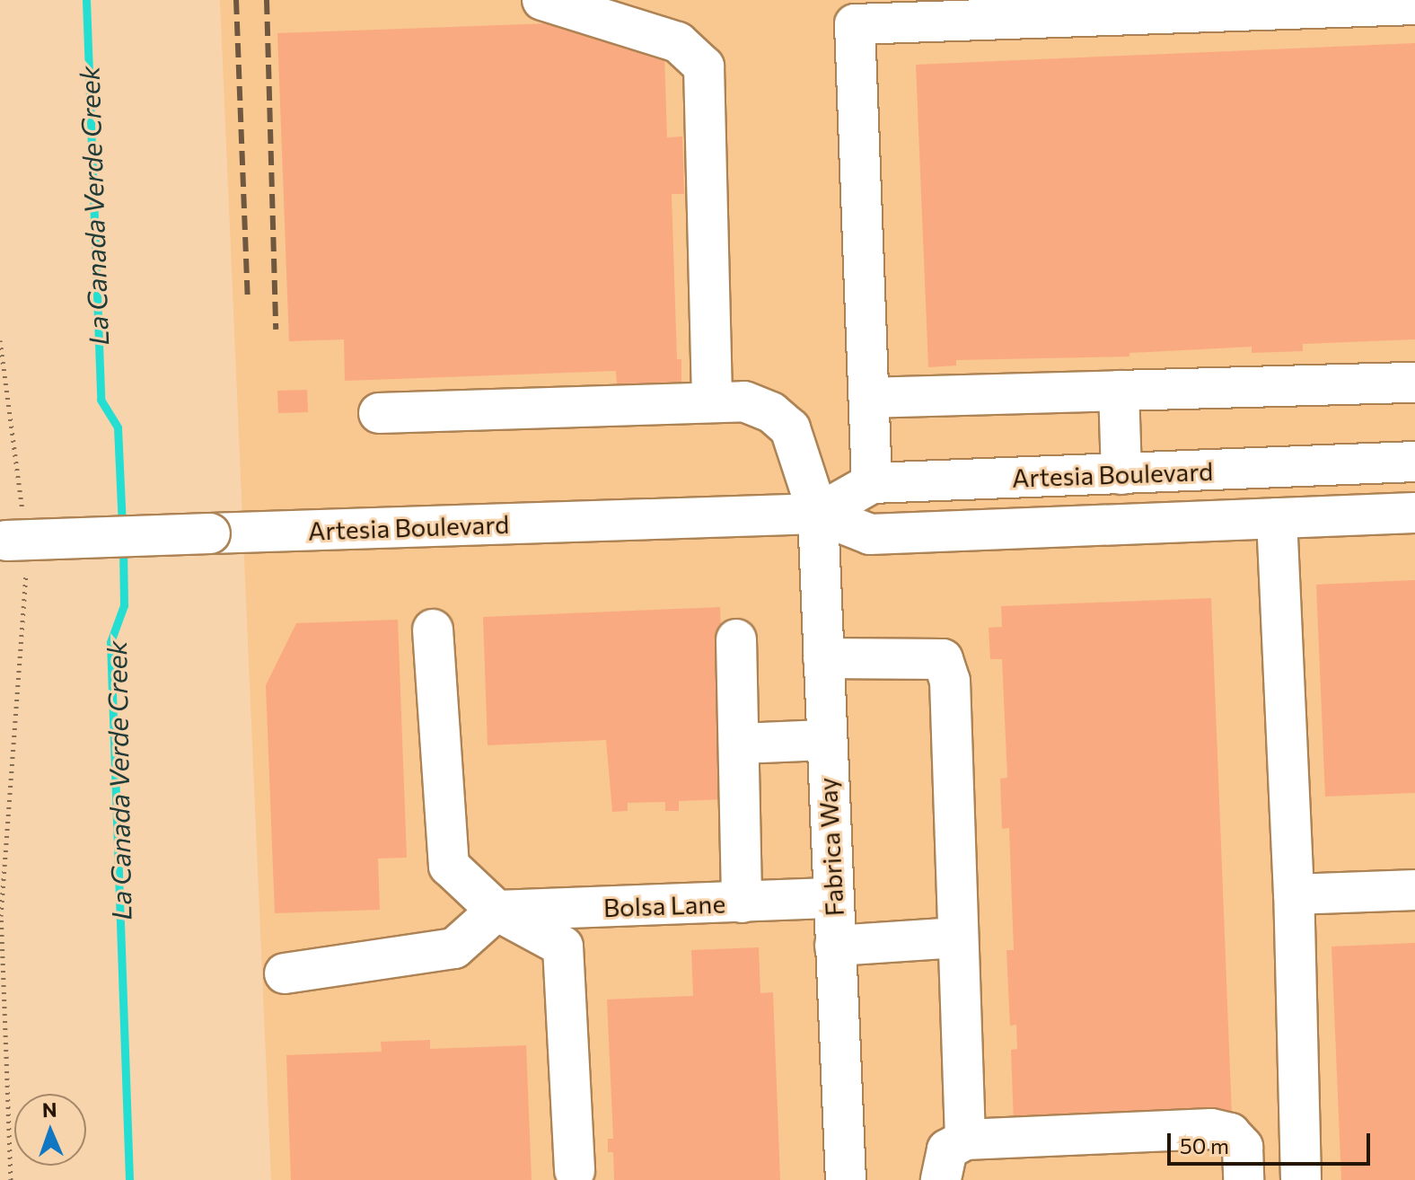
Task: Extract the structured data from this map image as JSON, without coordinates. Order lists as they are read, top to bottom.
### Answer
{
  "streets": {
    "main road": ["Artesia Boulevard", "Fabrica Way", "Bolsa Lane"]
  },
  "crossings": [
    ["Artesia Boulevard", "Fabrica Way"],
    ["Fabrica Way", "Bolsa Lane"]
  ],
  "water": ["La Canada Verde Creek"],
  "scale_bar": "50 m",
  "north": "top"
}
